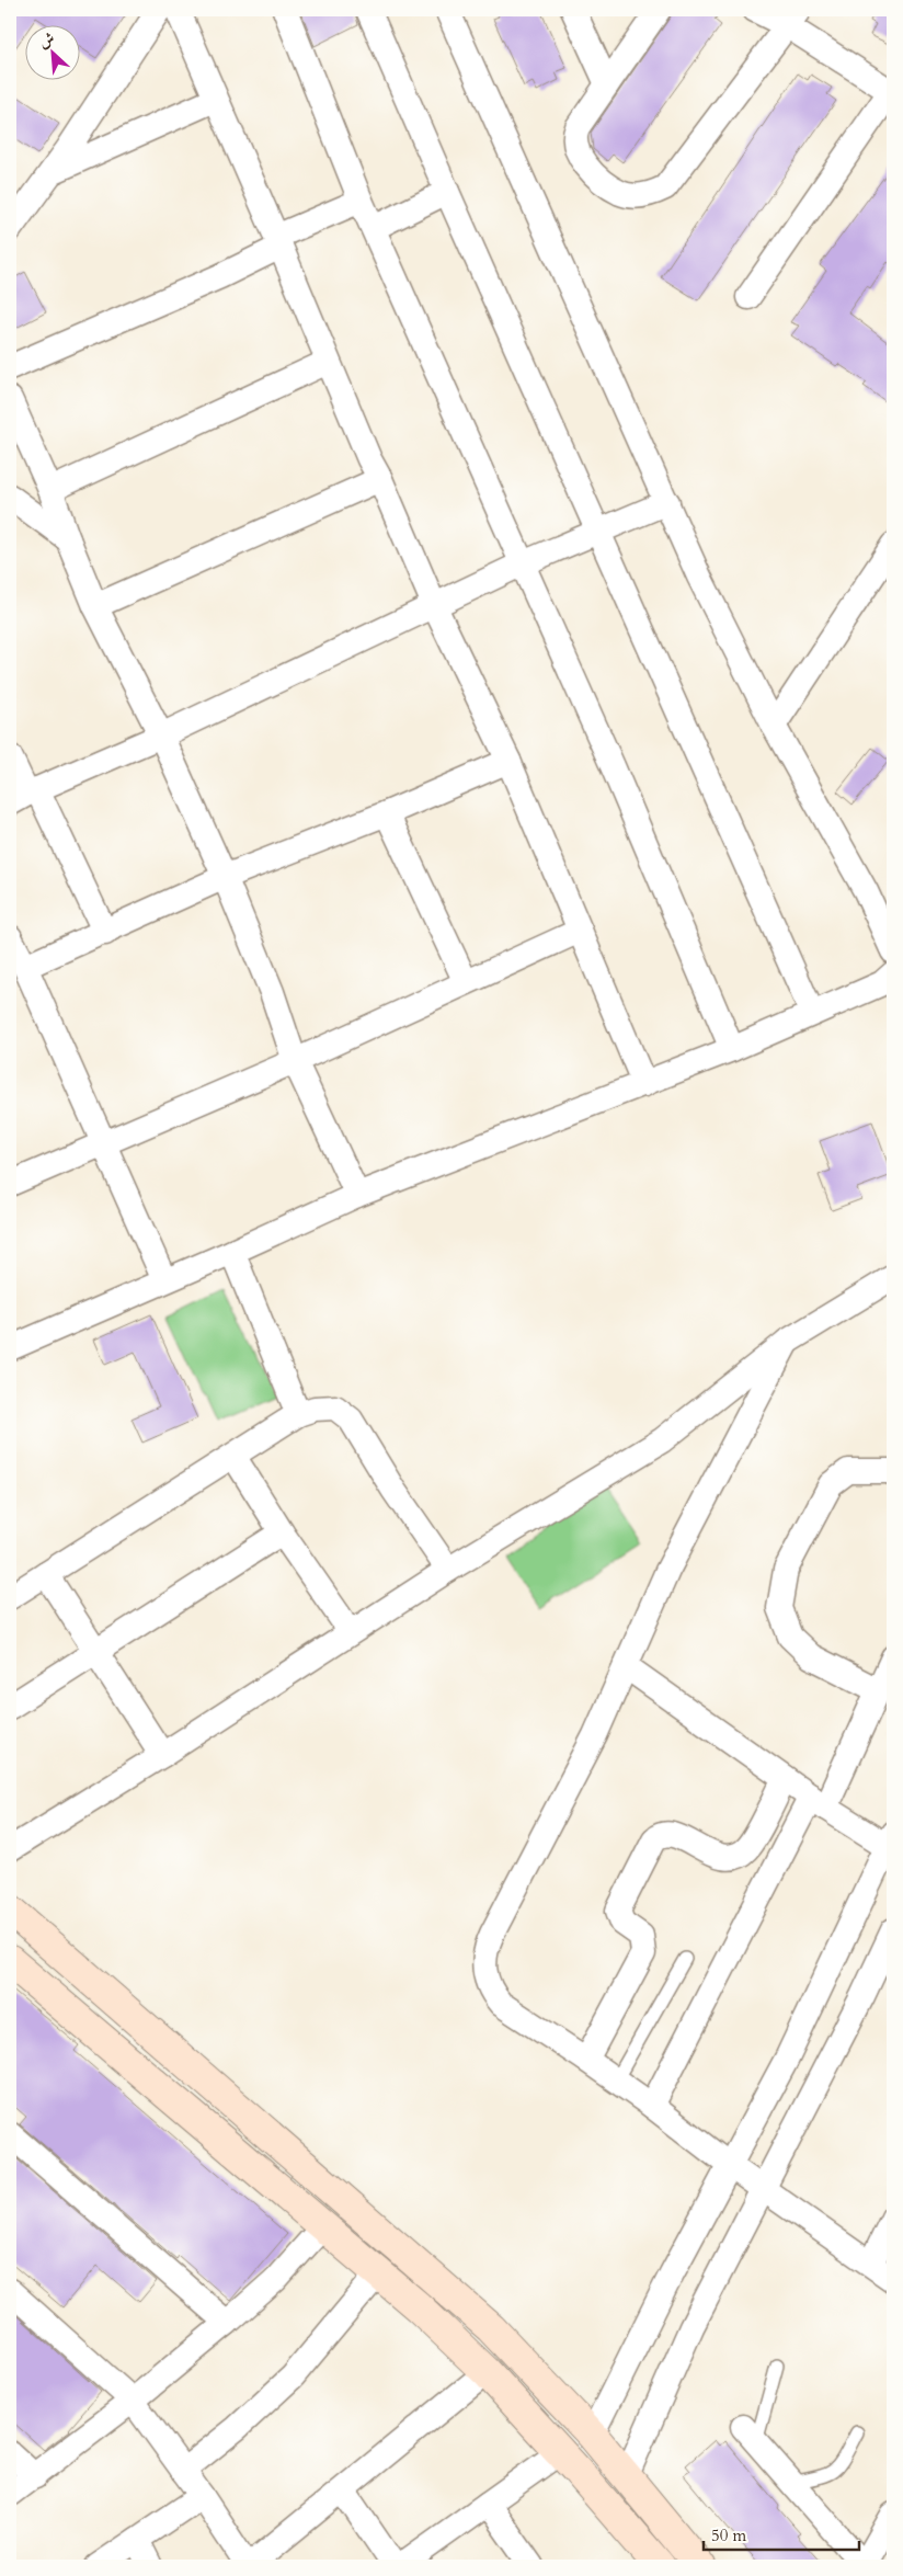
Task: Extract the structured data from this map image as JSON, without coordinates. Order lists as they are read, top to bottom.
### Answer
{
  "scale_bar": "50 m",
  "north": "top left"
}
